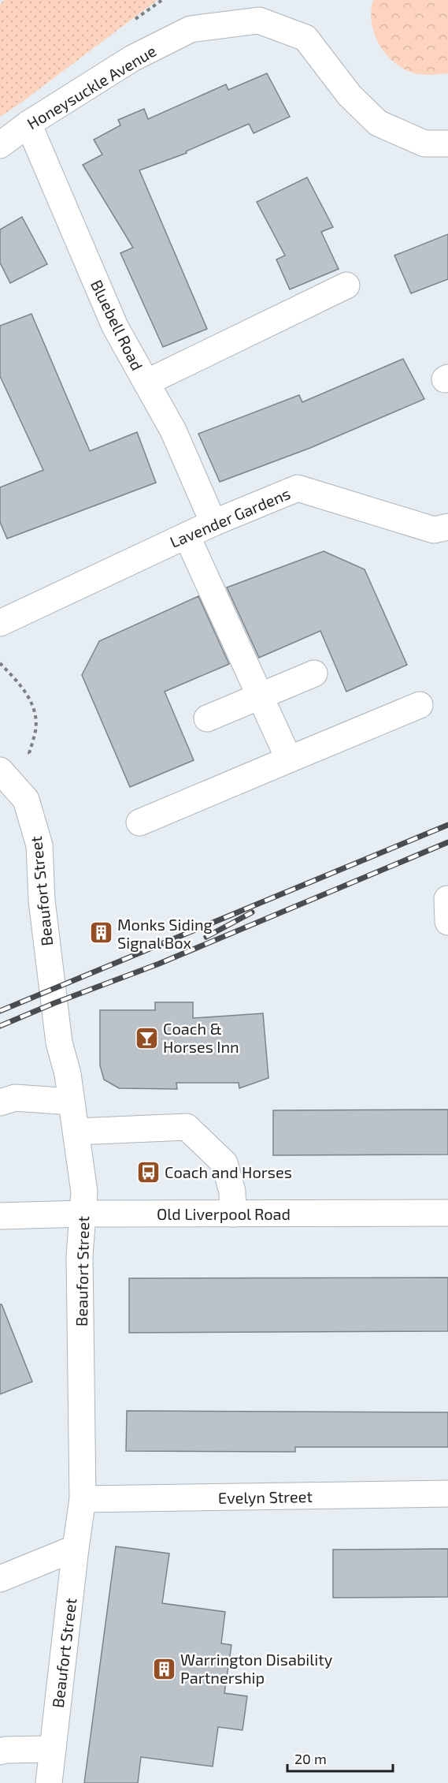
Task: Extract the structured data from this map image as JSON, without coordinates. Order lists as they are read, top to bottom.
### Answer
{
  "streets": {
    "street": [
      "Honeysuckle Avenue",
      "Bluebell Road",
      "Lavender Gardens",
      "Beaufort Street",
      "Old Liverpool Road",
      "Evelyn Street"
    ]
  },
  "crossings": [
    ["Honeysuckle Avenue", "Bluebell Road"],
    ["Bluebell Road", "Lavender Gardens"],
    ["Beaufort Street", "Old Liverpool Road"],
    ["Beaufort Street", "Evelyn Street"]
  ],
  "places": {
    "building": ["Monks Siding Signal Box", "Warrington Disability Partnership"],
    "bar": ["Coach & Horses Inn"],
    "bus stop": ["Coach and Horses"]
  },
  "scale_bar": "20 m"
}
